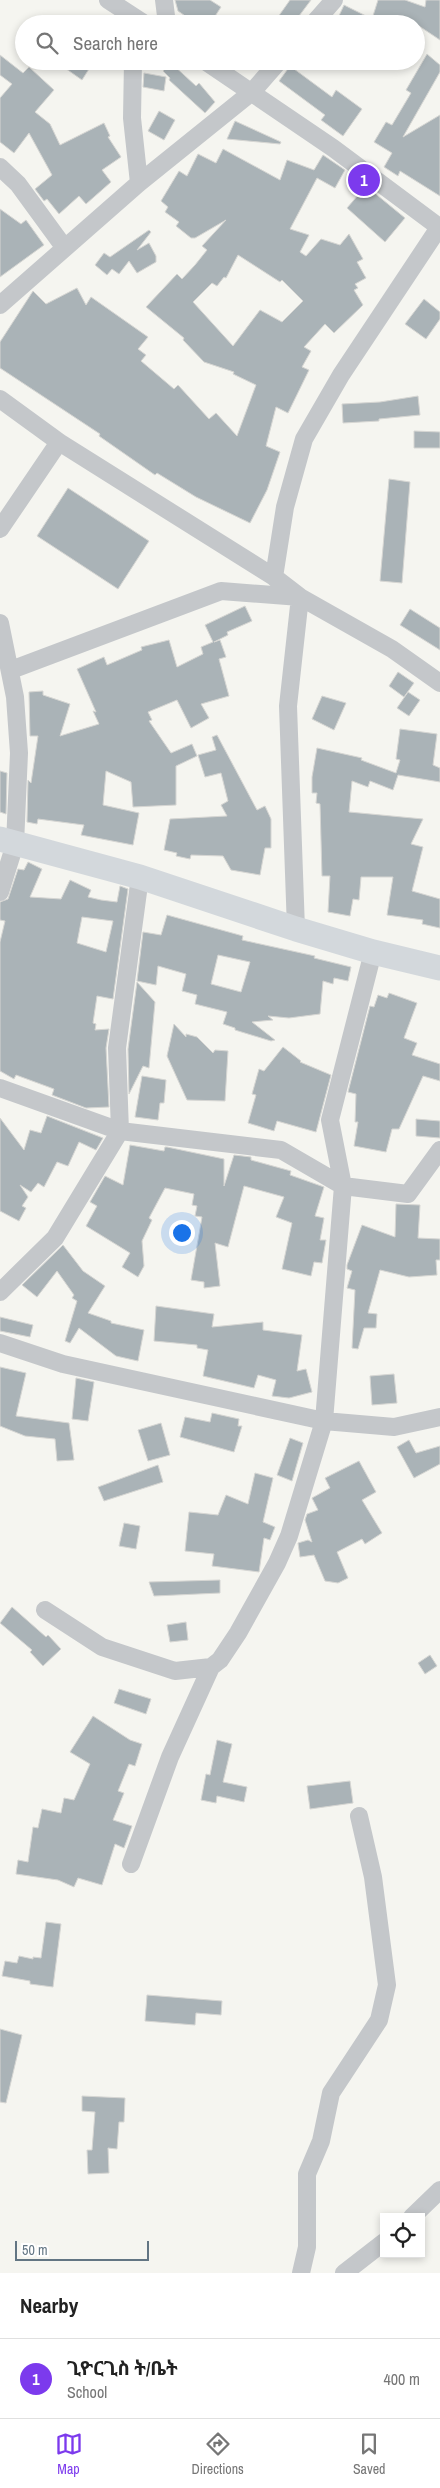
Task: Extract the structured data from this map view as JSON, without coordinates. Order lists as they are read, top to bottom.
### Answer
{
  "scale_bar": "50 m",
  "page": {
    "search": "Search here",
    "pins": "1",
    "scale": "50 m",
    "heading": "Nearby",
    "list": [
      {
        "mark": "1",
        "name": "ጊዮርጊስ ት/ቤት",
        "note": "School",
        "value": "400 m"
      }
    ],
    "nav": ["Map", "Directions", "Saved"]
  }
}
